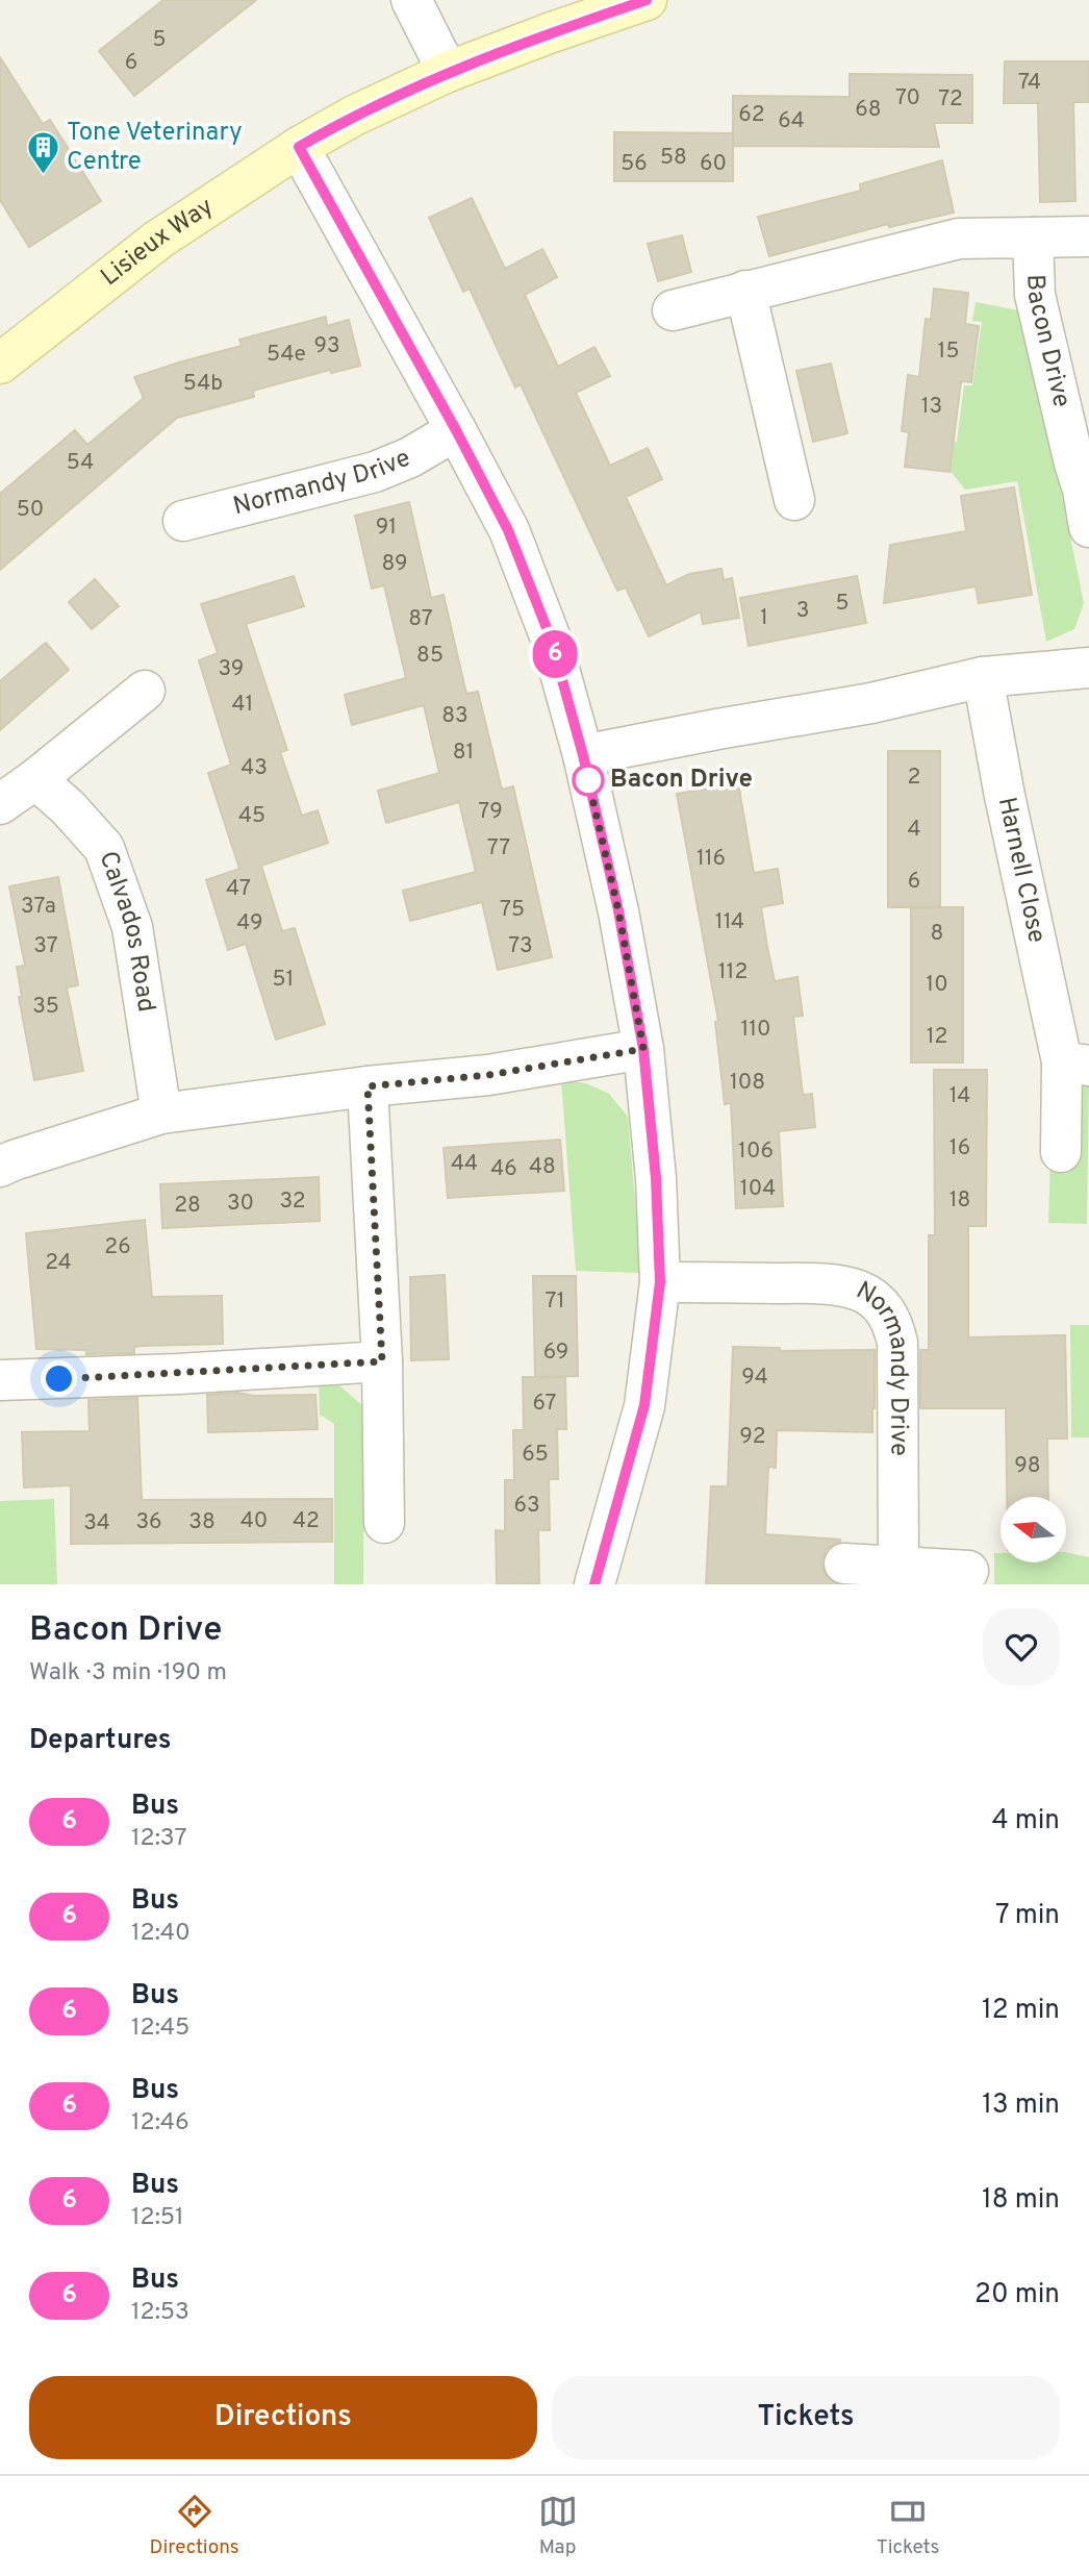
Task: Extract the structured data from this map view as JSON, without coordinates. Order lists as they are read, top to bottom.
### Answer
{
  "streets": {
    "street": [
      "Lisieux Way",
      "Bacon Drive",
      "Normandy Drive",
      "Harnell Close",
      "Calvados Road"
    ]
  },
  "places": {
    "building": ["Tone Veterinary Centre"],
    "other": ["Bacon Drive"]
  },
  "lines": ["bus line 6"],
  "house_numbers": [
    "5",
    "6",
    "74",
    "70",
    "72",
    "68",
    "62",
    "64",
    "58",
    "56",
    "60",
    "93",
    "15",
    "54e",
    "54b",
    "13",
    "54",
    "50",
    "91",
    "89",
    "5",
    "3",
    "1",
    "87",
    "85",
    "39",
    "41",
    "83",
    "81",
    "43",
    "2",
    "79",
    "45",
    "4",
    "77",
    "116",
    "6",
    "47",
    "37a",
    "75",
    "114",
    "49",
    "8",
    "37",
    "73",
    "112",
    "51",
    "10",
    "35",
    "110",
    "12",
    "108",
    "14",
    "16",
    "106",
    "44",
    "48",
    "46",
    "104",
    "18",
    "32",
    "30",
    "28",
    "26",
    "24",
    "71",
    "69",
    "94",
    "67",
    "92",
    "65",
    "98",
    "63",
    "40",
    "42",
    "36",
    "38",
    "34"
  ],
  "north": "left",
  "page": {
    "on_map": "6",
    "heading": [
      ["Bacon Drive", "Walk · 3 min · 190 m"],
      "Departures"
    ],
    "list": [
      {
        "mark": "6",
        "name": "Bus",
        "note": "12:37",
        "value": "4 min"
      },
      {
        "mark": "6",
        "name": "Bus",
        "note": "12:40",
        "value": "7 min"
      },
      {
        "mark": "6",
        "name": "Bus",
        "note": "12:45",
        "value": "12 min"
      },
      {
        "mark": "6",
        "name": "Bus",
        "note": "12:46",
        "value": "13 min"
      },
      {
        "mark": "6",
        "name": "Bus",
        "note": "12:51",
        "value": "18 min"
      },
      {
        "mark": "6",
        "name": "Bus",
        "note": "12:53",
        "value": "20 min"
      }
    ],
    "buttons": ["Directions", "Tickets"],
    "tabs": ["Directions", "Map", "Tickets"]
  }
}
